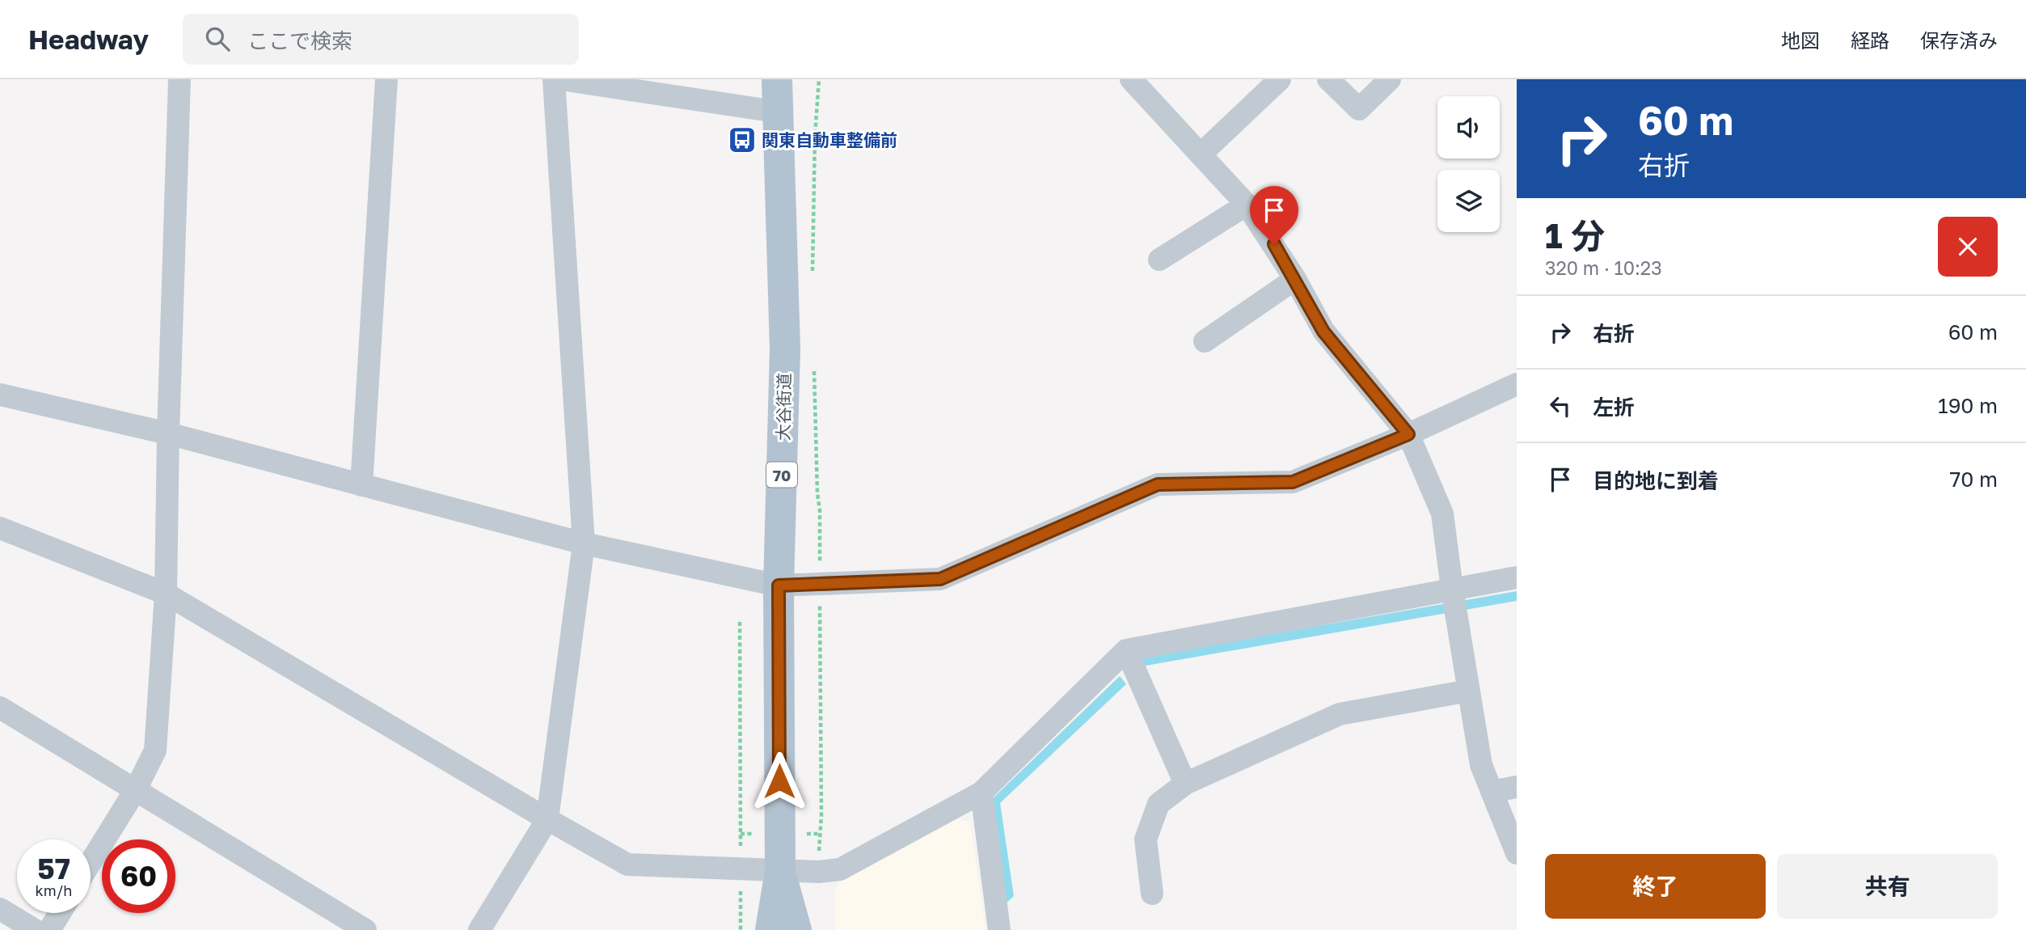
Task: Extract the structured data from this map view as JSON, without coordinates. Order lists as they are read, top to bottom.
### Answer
{
  "streets": {
    "main road": ["大谷街道", "70"]
  },
  "places": {
    "bus stop": ["関東自動車整備前"]
  },
  "page": {
    "header": "Headway",
    "search": "ここで検索",
    "nav": ["地図", "経路", "保存済み"],
    "turn": ["60 m", "右折"],
    "heading": ["1 分", "320 m · 10:23"],
    "list": [
      {
        "name": "右折",
        "value": "60 m"
      },
      {
        "name": "左折",
        "value": "190 m"
      },
      {
        "name": "目的地に到着",
        "value": "70 m"
      }
    ],
    "speed": "57 km/h",
    "limit": "60",
    "buttons": ["終了", "共有"]
  }
}
